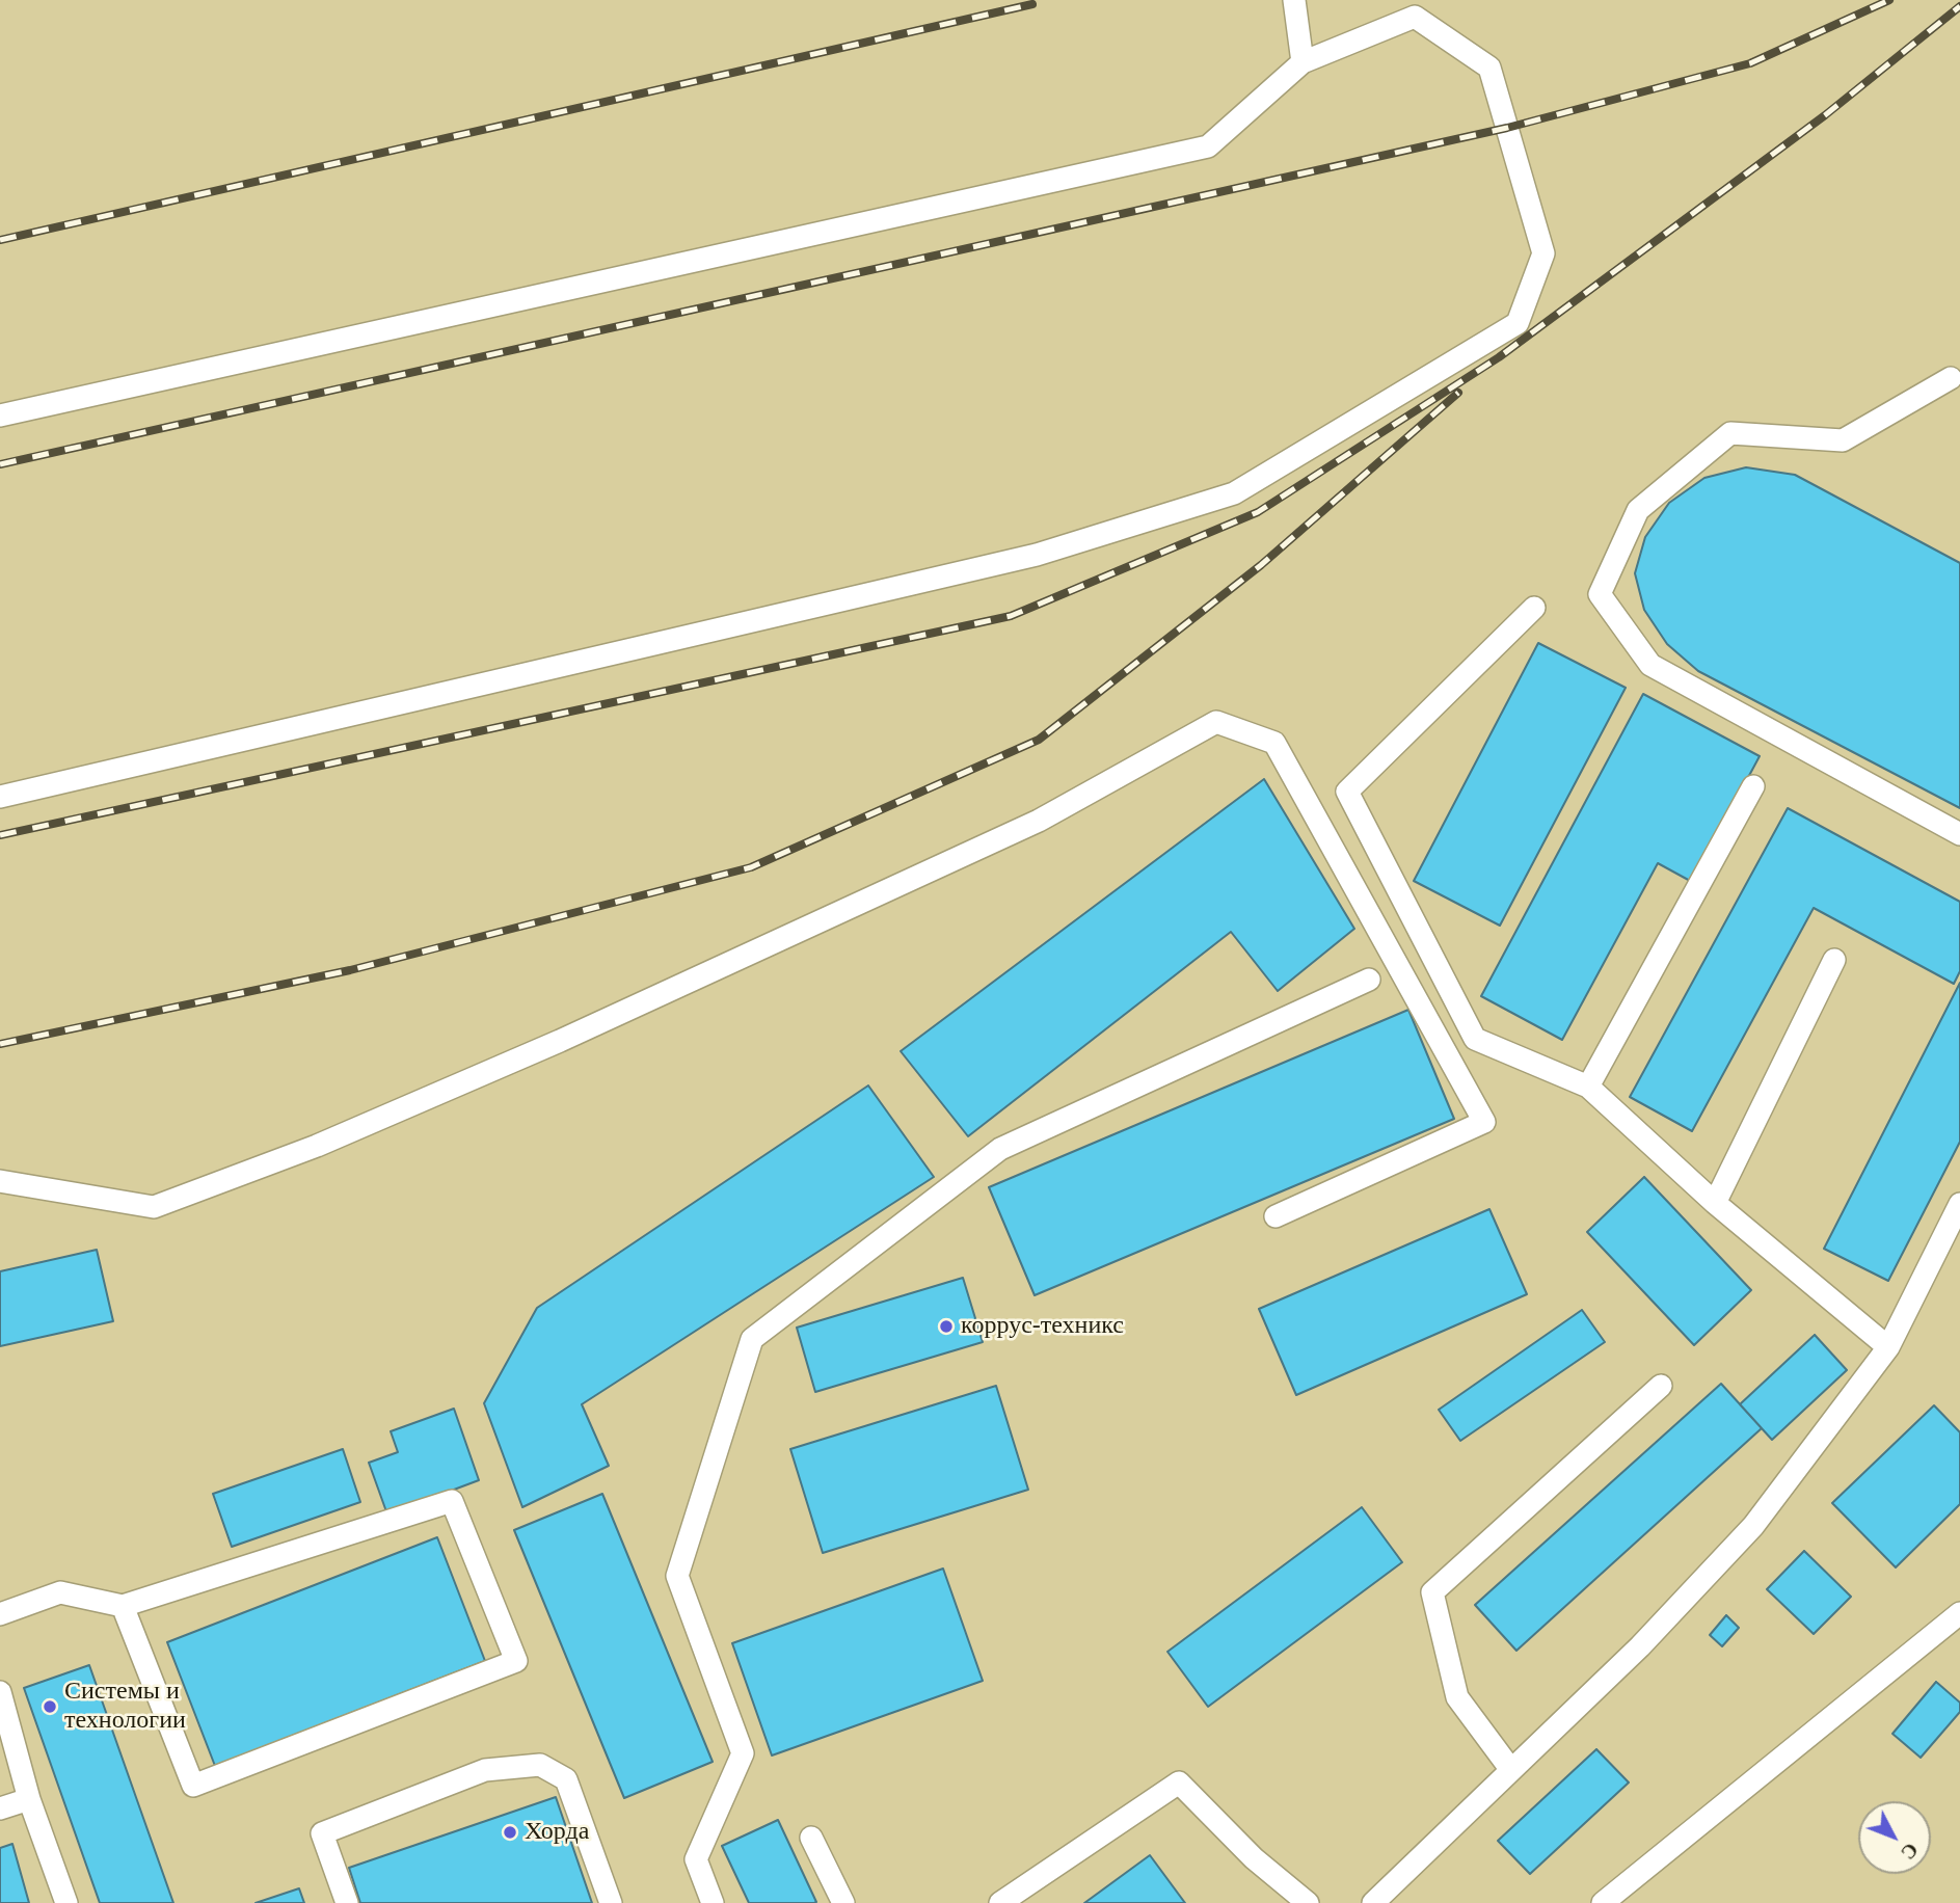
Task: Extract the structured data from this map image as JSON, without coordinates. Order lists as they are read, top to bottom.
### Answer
{
  "places": ["коррус-техникс", "Системы и технологии", "Хорда"],
  "north": "bottom right"
}
